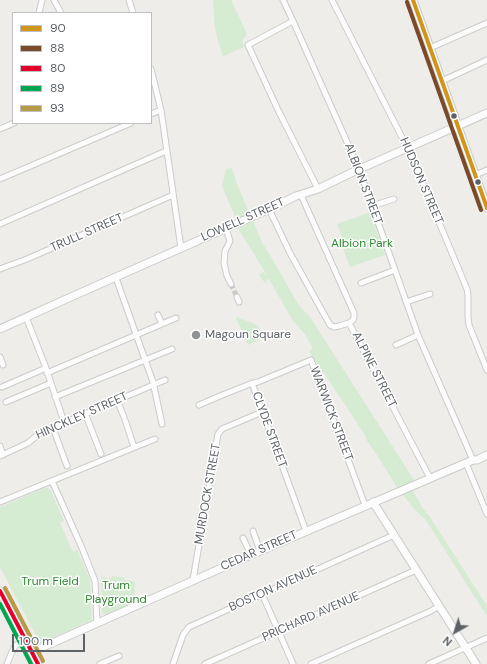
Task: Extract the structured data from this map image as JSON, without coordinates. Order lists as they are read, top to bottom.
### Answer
{
  "streets": {
    "street": [
      "HUDSON STREET",
      "ALBION STREET",
      "LOWELL STREET",
      "TRULL STREET",
      "ALPINE STREET",
      "WARWICK STREET",
      "HINCKLEY STREET",
      "CLYDE STREET",
      "MURDOCK STREET",
      "CEDAR STREET",
      "BOSTON AVENUE",
      "PRICHARD AVENUE"
    ]
  },
  "crossings": [
    ["HUDSON STREET", "LOWELL STREET"],
    ["ALBION STREET", "LOWELL STREET"],
    ["ALBION STREET", "CEDAR STREET"],
    ["LOWELL STREET", "ALPINE STREET"],
    ["ALPINE STREET", "CEDAR STREET"],
    ["WARWICK STREET", "CLYDE STREET"],
    ["WARWICK STREET", "CEDAR STREET"],
    ["CLYDE STREET", "MURDOCK STREET"],
    ["CLYDE STREET", "CEDAR STREET"],
    ["MURDOCK STREET", "CEDAR STREET"]
  ],
  "parks": ["Albion Park", "Trum Field", "Trum Playground"],
  "places": ["Magoun Square"],
  "lines": [
    "transit line 90",
    "transit line 88",
    "transit line 93",
    "transit line 80",
    "transit line 89"
  ],
  "legend": [
    "90",
    "88",
    "80",
    "89",
    "93"
  ],
  "scale_bar": "100 m",
  "north": "bottom left"
}
